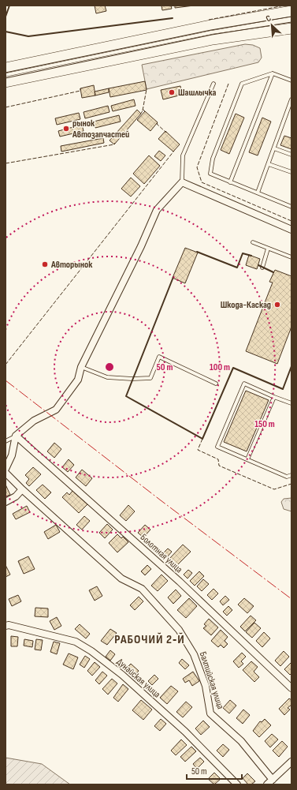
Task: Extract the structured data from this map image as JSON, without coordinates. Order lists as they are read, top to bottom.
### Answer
{
  "streets": {
    "street": ["Болотная улица", "Дунайская улица", "Балтийская улица"]
  },
  "districts": ["РАБОЧИЙ 2‑Й"],
  "places": [
    "Шашлычка",
    "рынок Автозапчастей",
    "Авторынок",
    "Шкода-Каскад"
  ],
  "scale_bar": "50 m",
  "north": "top left",
  "rings": ["50 m", "100 m", "150 m"]
}
